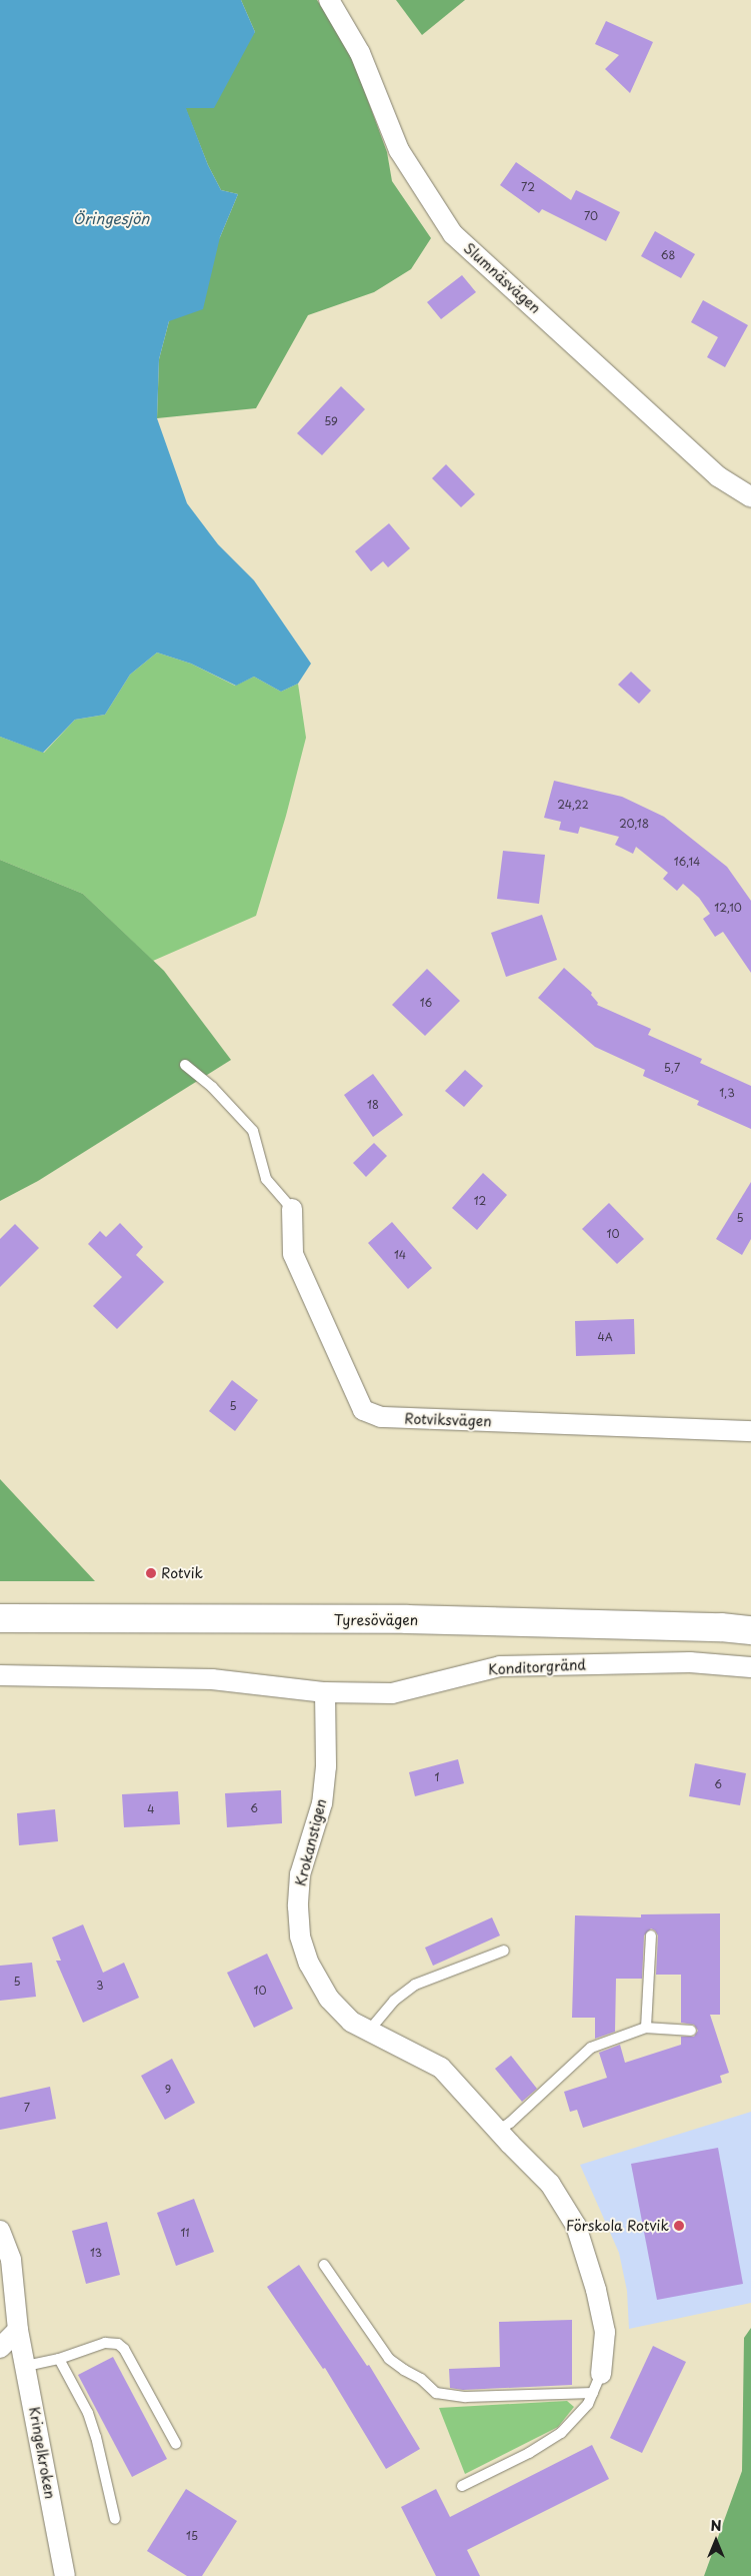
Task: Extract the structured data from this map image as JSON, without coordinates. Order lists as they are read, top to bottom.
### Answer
{
  "streets": {
    "main road": ["Tyresövägen"],
    "street": [
      "Slumnäsvägen",
      "Rotviksvägen",
      "Konditorgränd",
      "Krokanstigen",
      "Kringelkroken"
    ]
  },
  "crossings": [
    ["Konditorgränd", "Krokanstigen"]
  ],
  "water": ["Öringesjön"],
  "places": ["Rotvik", "Förskola Rotvik"],
  "house_numbers": [
    "72",
    "70",
    "68",
    "59",
    "24,22",
    "20,18",
    "16,14",
    "12,10",
    "16",
    "5,7",
    "1,3",
    "18",
    "12",
    "5",
    "10",
    "14",
    "4A",
    "5",
    "1",
    "6",
    "6",
    "4",
    "5",
    "3",
    "10",
    "9",
    "7",
    "11",
    "13",
    "15"
  ],
  "north": "top"
}
